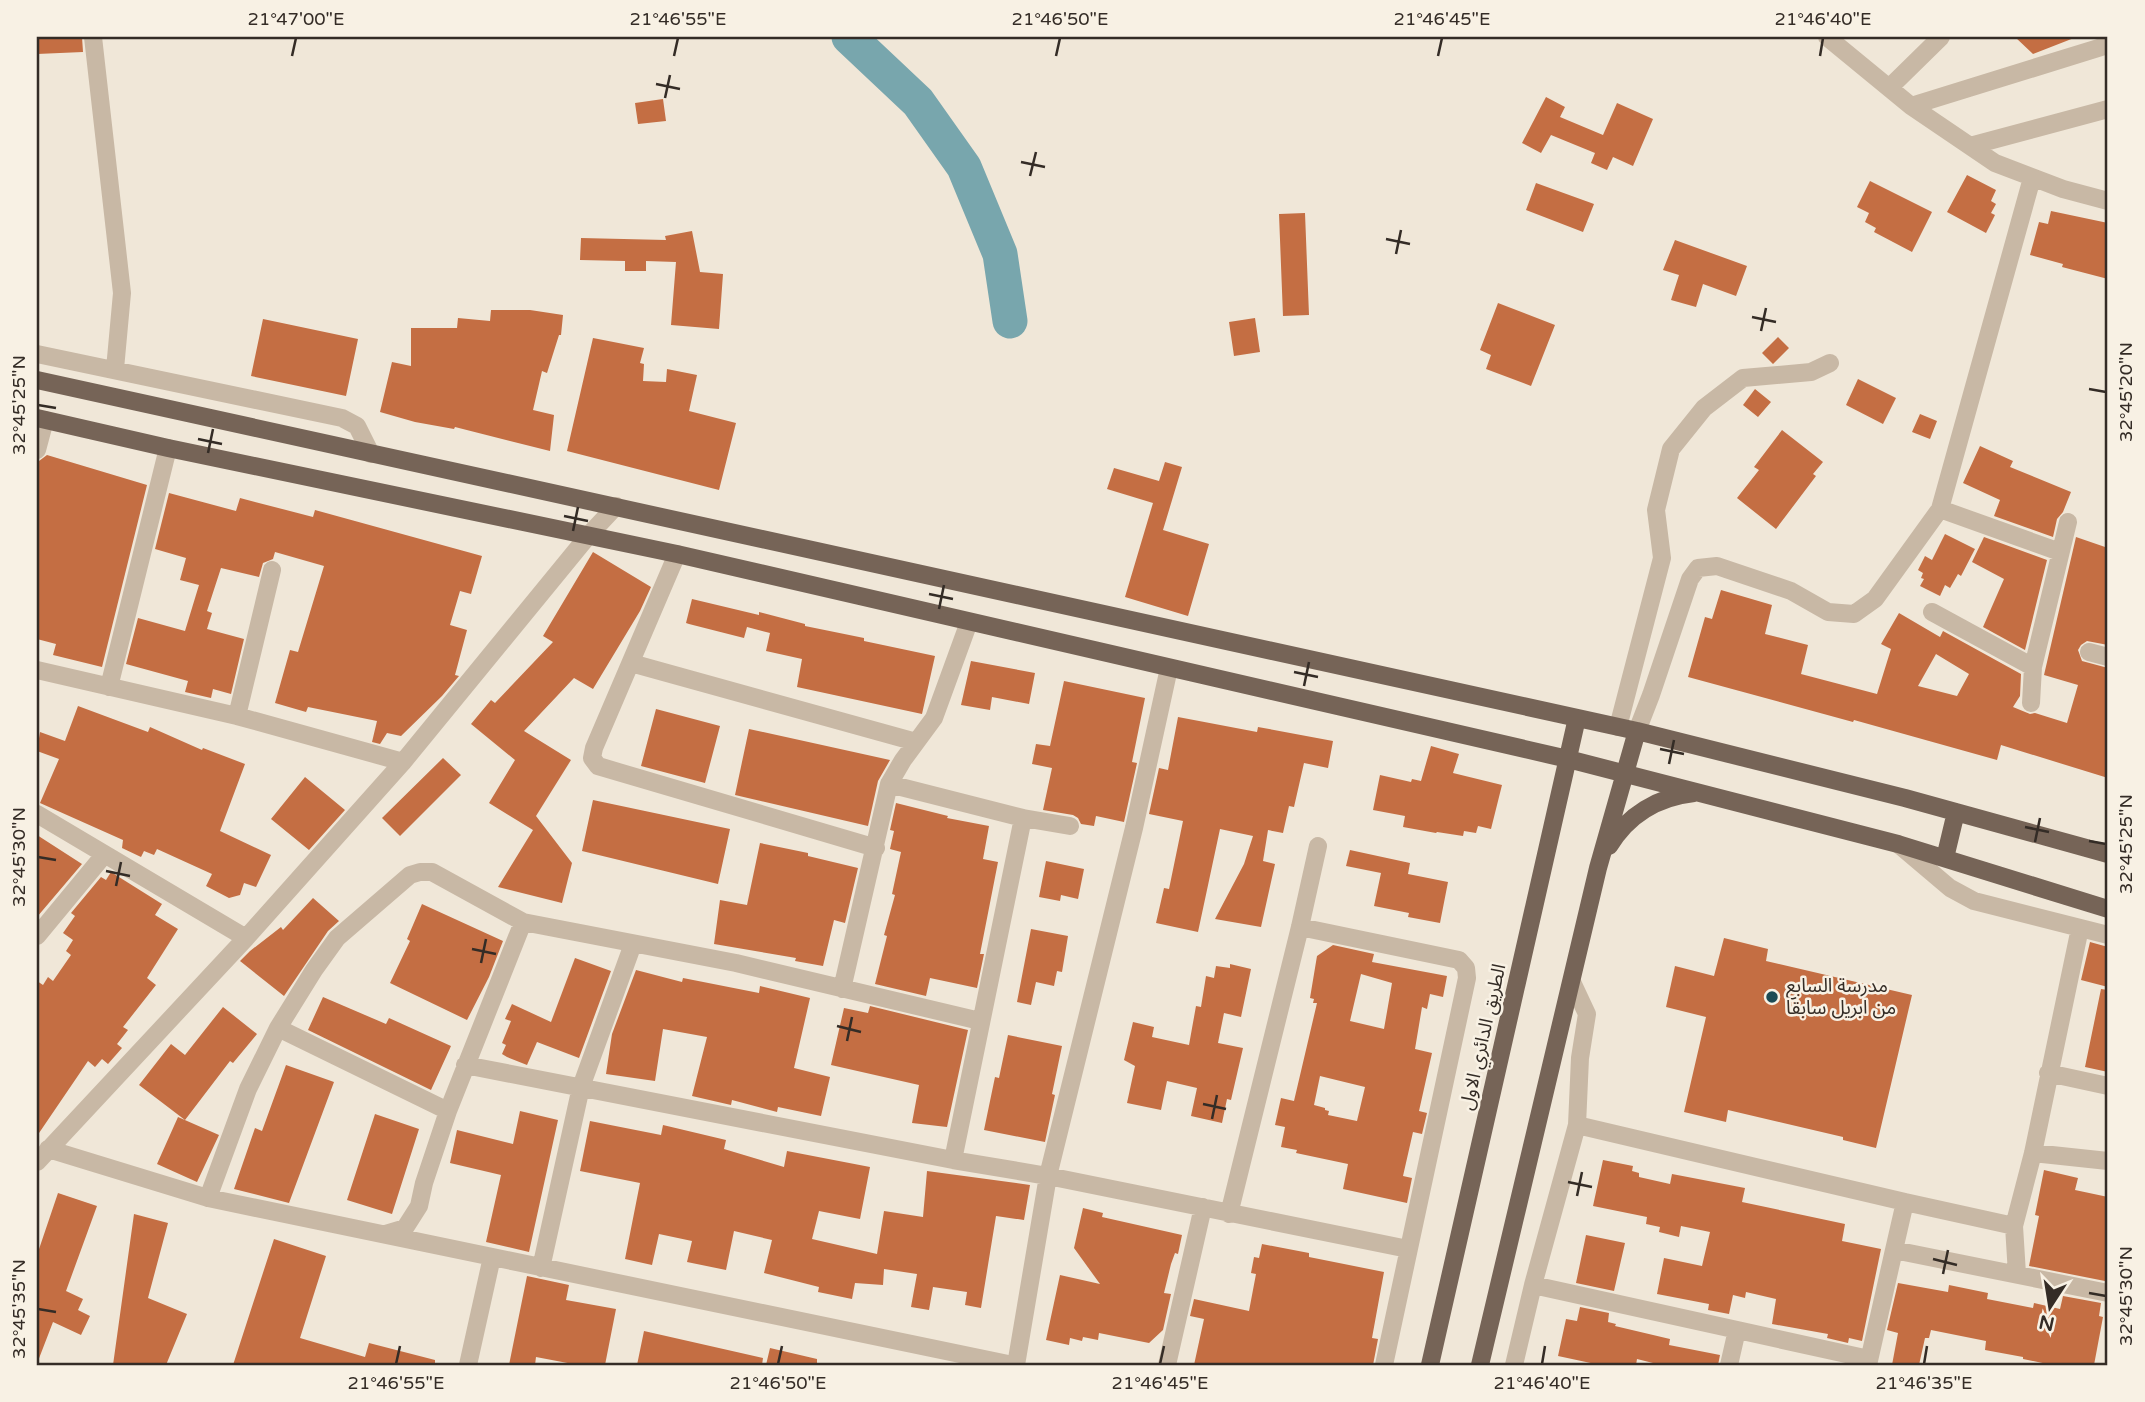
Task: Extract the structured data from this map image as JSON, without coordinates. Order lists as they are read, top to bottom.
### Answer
{
  "streets": {
    "main road": ["الطريق الدائري الاول"]
  },
  "places": ["مدرسة السابع من ابريل سابقا"],
  "north": "bottom",
  "coordinates": [
    "21°47'00\"E",
    "21°46'55\"E",
    "21°46'50\"E",
    "21°46'45\"E",
    "21°46'40\"E",
    "32°45'20\"N",
    "32°45'25\"N",
    "32°45'30\"N",
    "32°45'35\"N",
    "21°46'35\"E"
  ]
}
